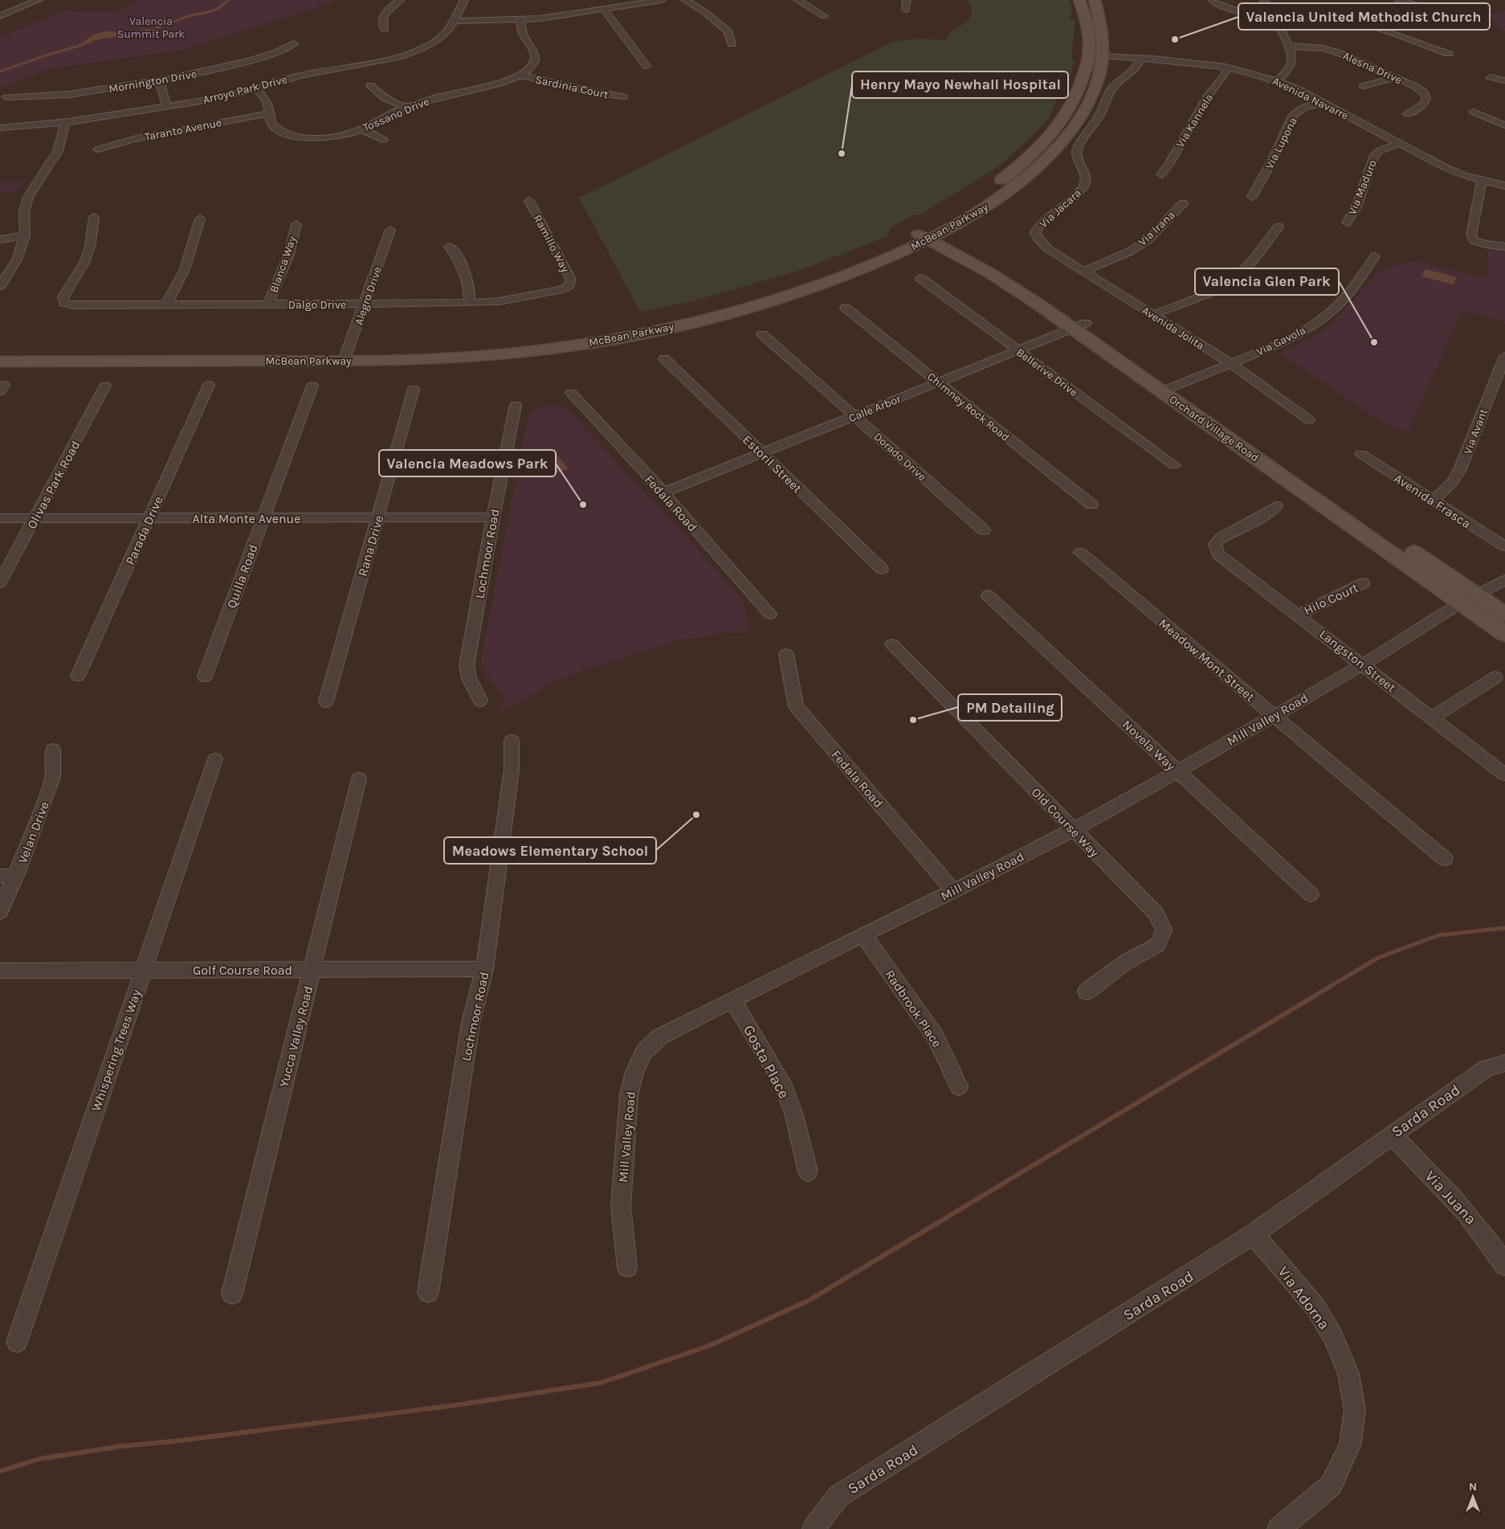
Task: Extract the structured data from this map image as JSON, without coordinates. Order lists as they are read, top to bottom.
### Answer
{
  "streets": {
    "main road": ["McBean Parkway", "Orchard Village Road"],
    "street": [
      "Alesna Drive",
      "Mornington Drive",
      "Sardinia Court",
      "Arroyo Park Drive",
      "Avenida Navarre",
      "Tossano Drive",
      "Via Kannela",
      "Taranto Avenue",
      "Via Lupona",
      "Via Maduro",
      "Via Jacara",
      "Via Irana",
      "Ramillo Way",
      "Blanca Way",
      "Alegro Drive",
      "Dalgo Drive",
      "Avenida Jolita",
      "Via Gavola",
      "Bellerive Drive",
      "Chimney Rock Road",
      "Calle Arbor",
      "Via Avant",
      "Dorado Drive",
      "Estoril Street",
      "Olivas Park Road",
      "Avenida Frasca",
      "Fedala Road",
      "Alta Monte Avenue",
      "Parada Drive",
      "Rana Drive",
      "Lochmoor Road",
      "Quilla Road",
      "Hilo Court",
      "Meadow Mont Street",
      "Langston Street",
      "Mill Valley Road",
      "Novela Way",
      "Old Course Way",
      "Velan Drive",
      "Golf Course Road",
      "Radbrook Place",
      "Yucca Valley Road",
      "Whispering Trees Way",
      "Gosta Place",
      "Sarda Road",
      "Via Juana",
      "Via Adorna"
    ]
  },
  "crossings": [
    ["Sardinia Court", "Tossano Drive"],
    ["Arroyo Park Drive", "Tossano Drive"],
    ["Avenida Navarre", "Via Kannela"],
    ["Avenida Navarre", "Via Lupona"],
    ["Avenida Navarre", "Via Maduro"],
    ["Avenida Navarre", "Via Jacara"],
    ["Avenida Navarre", "McBean Parkway"],
    ["Tossano Drive", "Taranto Avenue"],
    ["Via Jacara", "Avenida Jolita"],
    ["McBean Parkway", "Alegro Drive"],
    ["McBean Parkway", "Orchard Village Road"],
    ["Via Irana", "Avenida Jolita"],
    ["Ramillo Way", "Dalgo Drive"],
    ["Blanca Way", "Dalgo Drive"],
    ["Alegro Drive", "Dalgo Drive"],
    ["Avenida Jolita", "Via Gavola"],
    ["Via Gavola", "Orchard Village Road"],
    ["Bellerive Drive", "Calle Arbor"],
    ["Chimney Rock Road", "Calle Arbor"],
    ["Calle Arbor", "Orchard Village Road"],
    ["Calle Arbor", "Dorado Drive"],
    ["Calle Arbor", "Estoril Street"],
    ["Calle Arbor", "Fedala Road"],
    ["Orchard Village Road", "Mill Valley Road"],
    ["Via Avant", "Avenida Frasca"],
    ["Olivas Park Road", "Alta Monte Avenue"],
    ["Fedala Road", "Mill Valley Road"],
    ["Alta Monte Avenue", "Parada Drive"],
    ["Alta Monte Avenue", "Rana Drive"],
    ["Alta Monte Avenue", "Lochmoor Road"],
    ["Alta Monte Avenue", "Quilla Road"],
    ["Lochmoor Road", "Golf Course Road"],
    ["Hilo Court", "Langston Street"],
    ["Meadow Mont Street", "Mill Valley Road"],
    ["Langston Street", "Mill Valley Road"],
    ["Mill Valley Road", "Novela Way"],
    ["Mill Valley Road", "Old Course Way"],
    ["Mill Valley Road", "Radbrook Place"],
    ["Mill Valley Road", "Gosta Place"],
    ["Golf Course Road", "Yucca Valley Road"],
    ["Golf Course Road", "Whispering Trees Way"],
    ["Sarda Road", "Via Juana"],
    ["Sarda Road", "Via Adorna"]
  ],
  "parks": ["Valencia Summit Park"],
  "places": [
    "Valencia United Methodist Church",
    "Henry Mayo Newhall Hospital",
    "Valencia Glen Park",
    "Valencia Meadows Park",
    "PM Detailing",
    "Meadows Elementary School"
  ],
  "north": "top"
}
